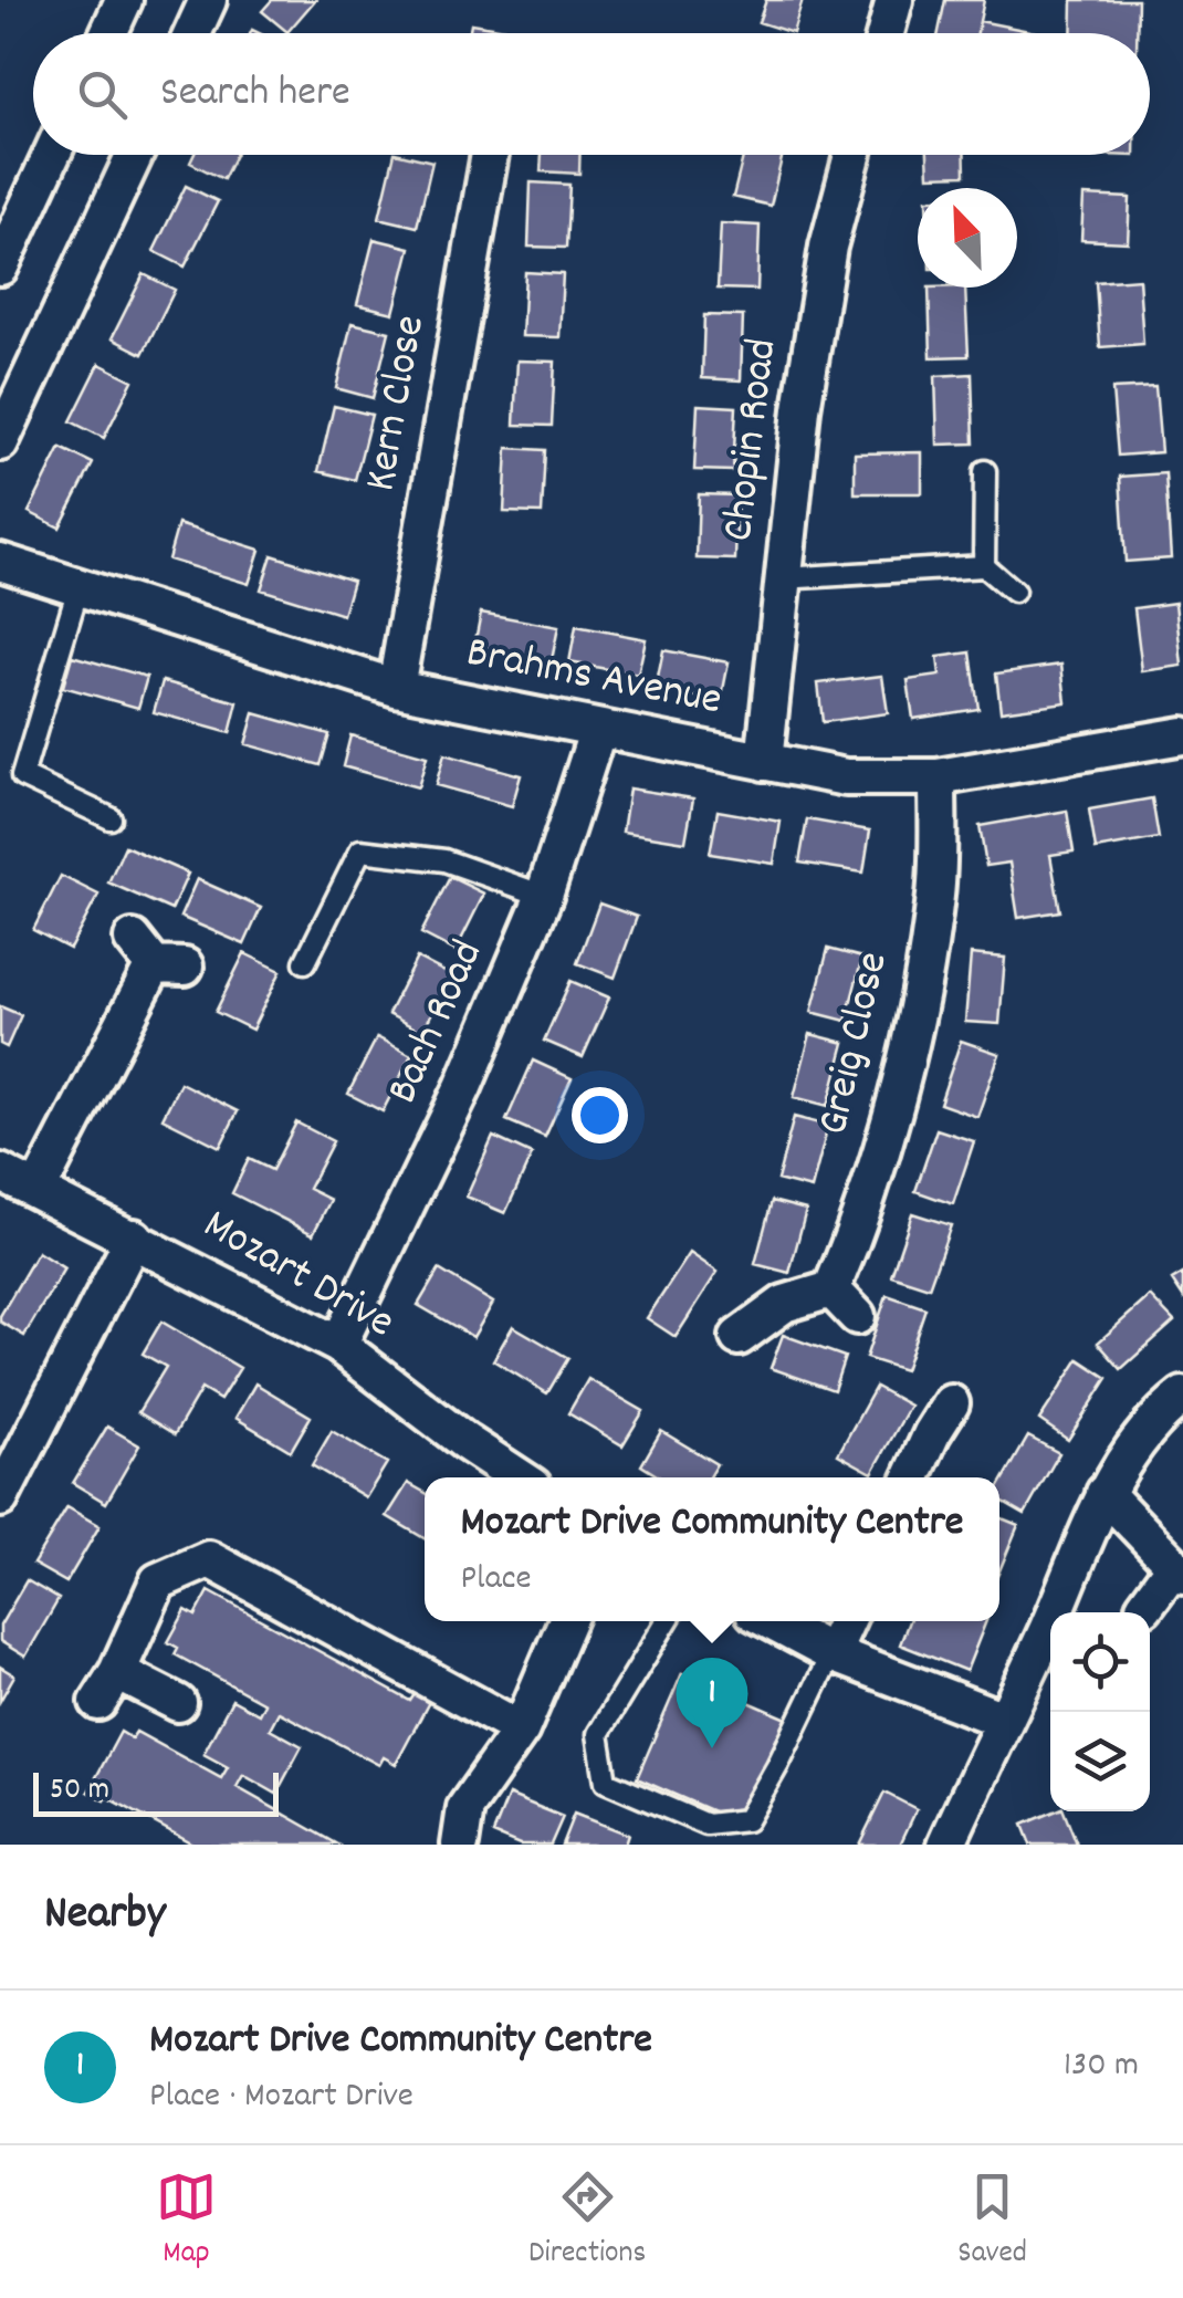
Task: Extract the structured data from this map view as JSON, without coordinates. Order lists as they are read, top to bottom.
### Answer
{
  "streets": {
    "street": [
      "Kern Close",
      "Chopin Road",
      "Brahms Avenue",
      "Bach Road",
      "Greig Close",
      "Mozart Drive"
    ]
  },
  "crossings": [
    ["Kern Close", "Brahms Avenue"],
    ["Chopin Road", "Brahms Avenue"],
    ["Brahms Avenue", "Bach Road"],
    ["Brahms Avenue", "Greig Close"],
    ["Bach Road", "Mozart Drive"]
  ],
  "scale_bar": "50 m",
  "north": "top left",
  "page": {
    "search": "Search here",
    "popup": ["Mozart Drive Community Centre", "Place"],
    "pins": "1",
    "scale": "50 m",
    "heading": "Nearby",
    "list": [
      {
        "mark": "1",
        "name": "Mozart Drive Community Centre",
        "note": "Place · Mozart Drive",
        "value": "130 m"
      }
    ],
    "nav": ["Map", "Directions", "Saved"]
  }
}
